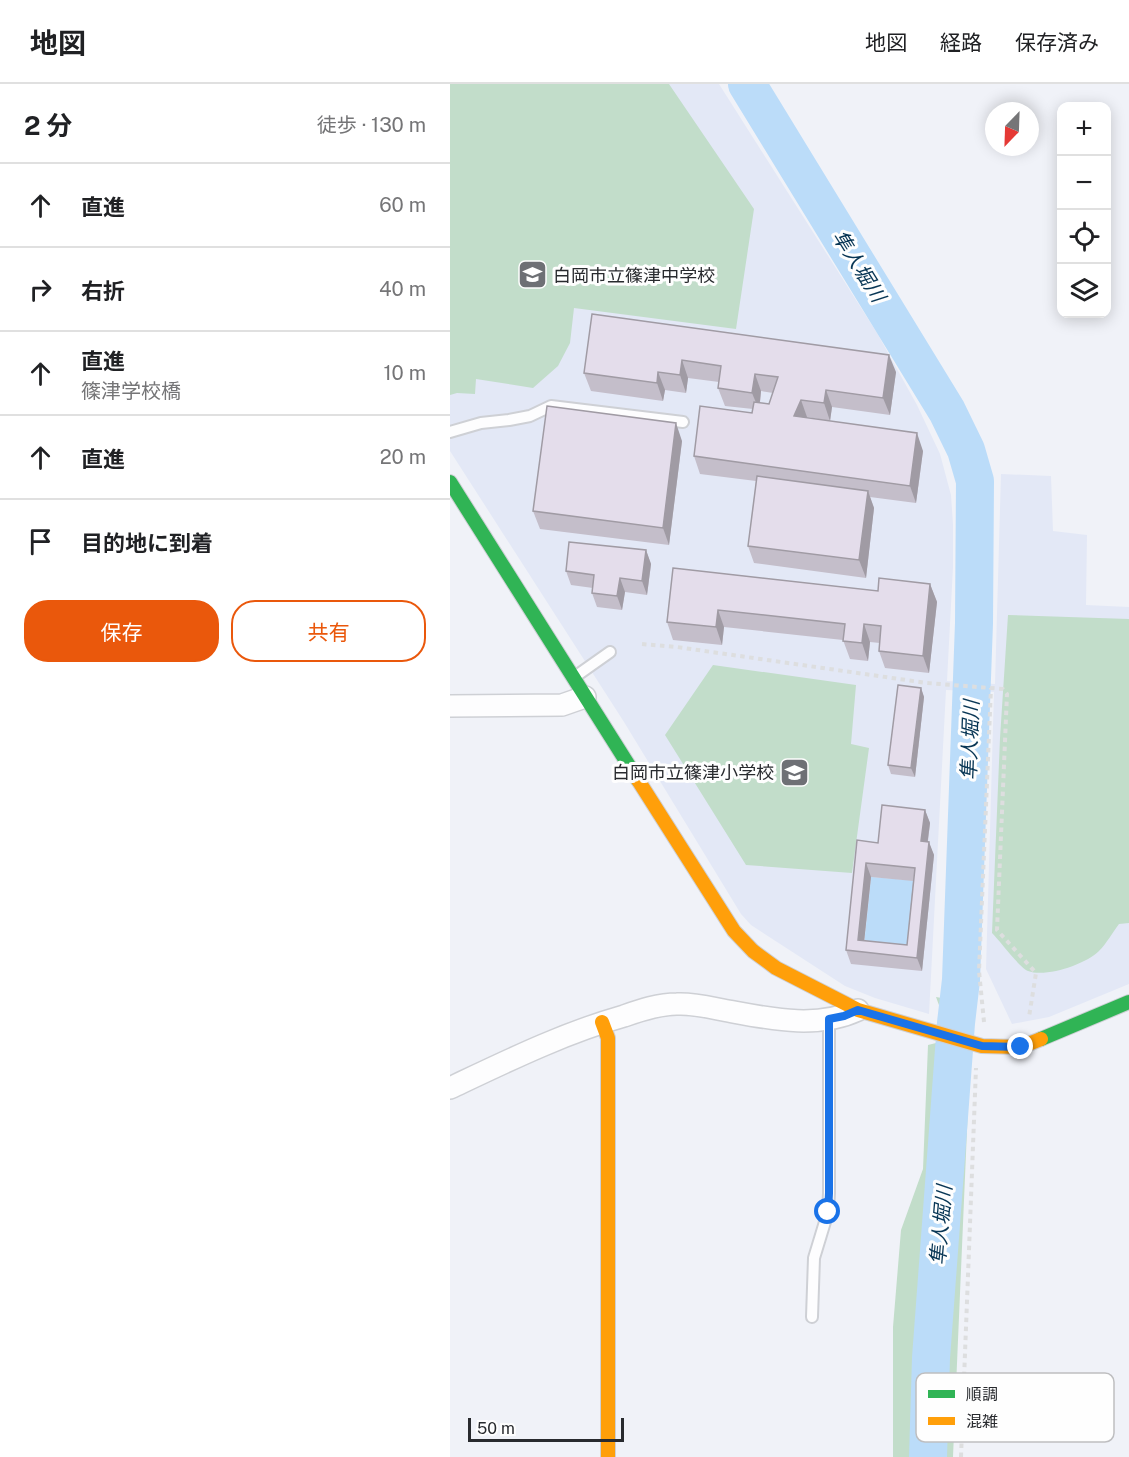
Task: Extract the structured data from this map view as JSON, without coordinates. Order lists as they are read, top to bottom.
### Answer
{
  "water": ["隼人堀川"],
  "places": {
    "school or university": ["白岡市立篠津中学校", "白岡市立篠津小学校"]
  },
  "legend": ["順調", "混雑"],
  "scale_bar": "50 m",
  "north": "bottom left",
  "page": {
    "header": "地図",
    "nav": ["地図", "経路", "保存済み"],
    "heading": ["2 分", "徒歩 · 130 m"],
    "map_buttons": ["+", "−"],
    "list": [
      ["直進", "60 m"],
      ["右折", "40 m"],
      ["直進", "篠津学校橋", "10 m"],
      ["直進", "20 m"],
      "目的地に到着"
    ],
    "buttons": ["保存", "共有"],
    "scale": "50 m"
  }
}
